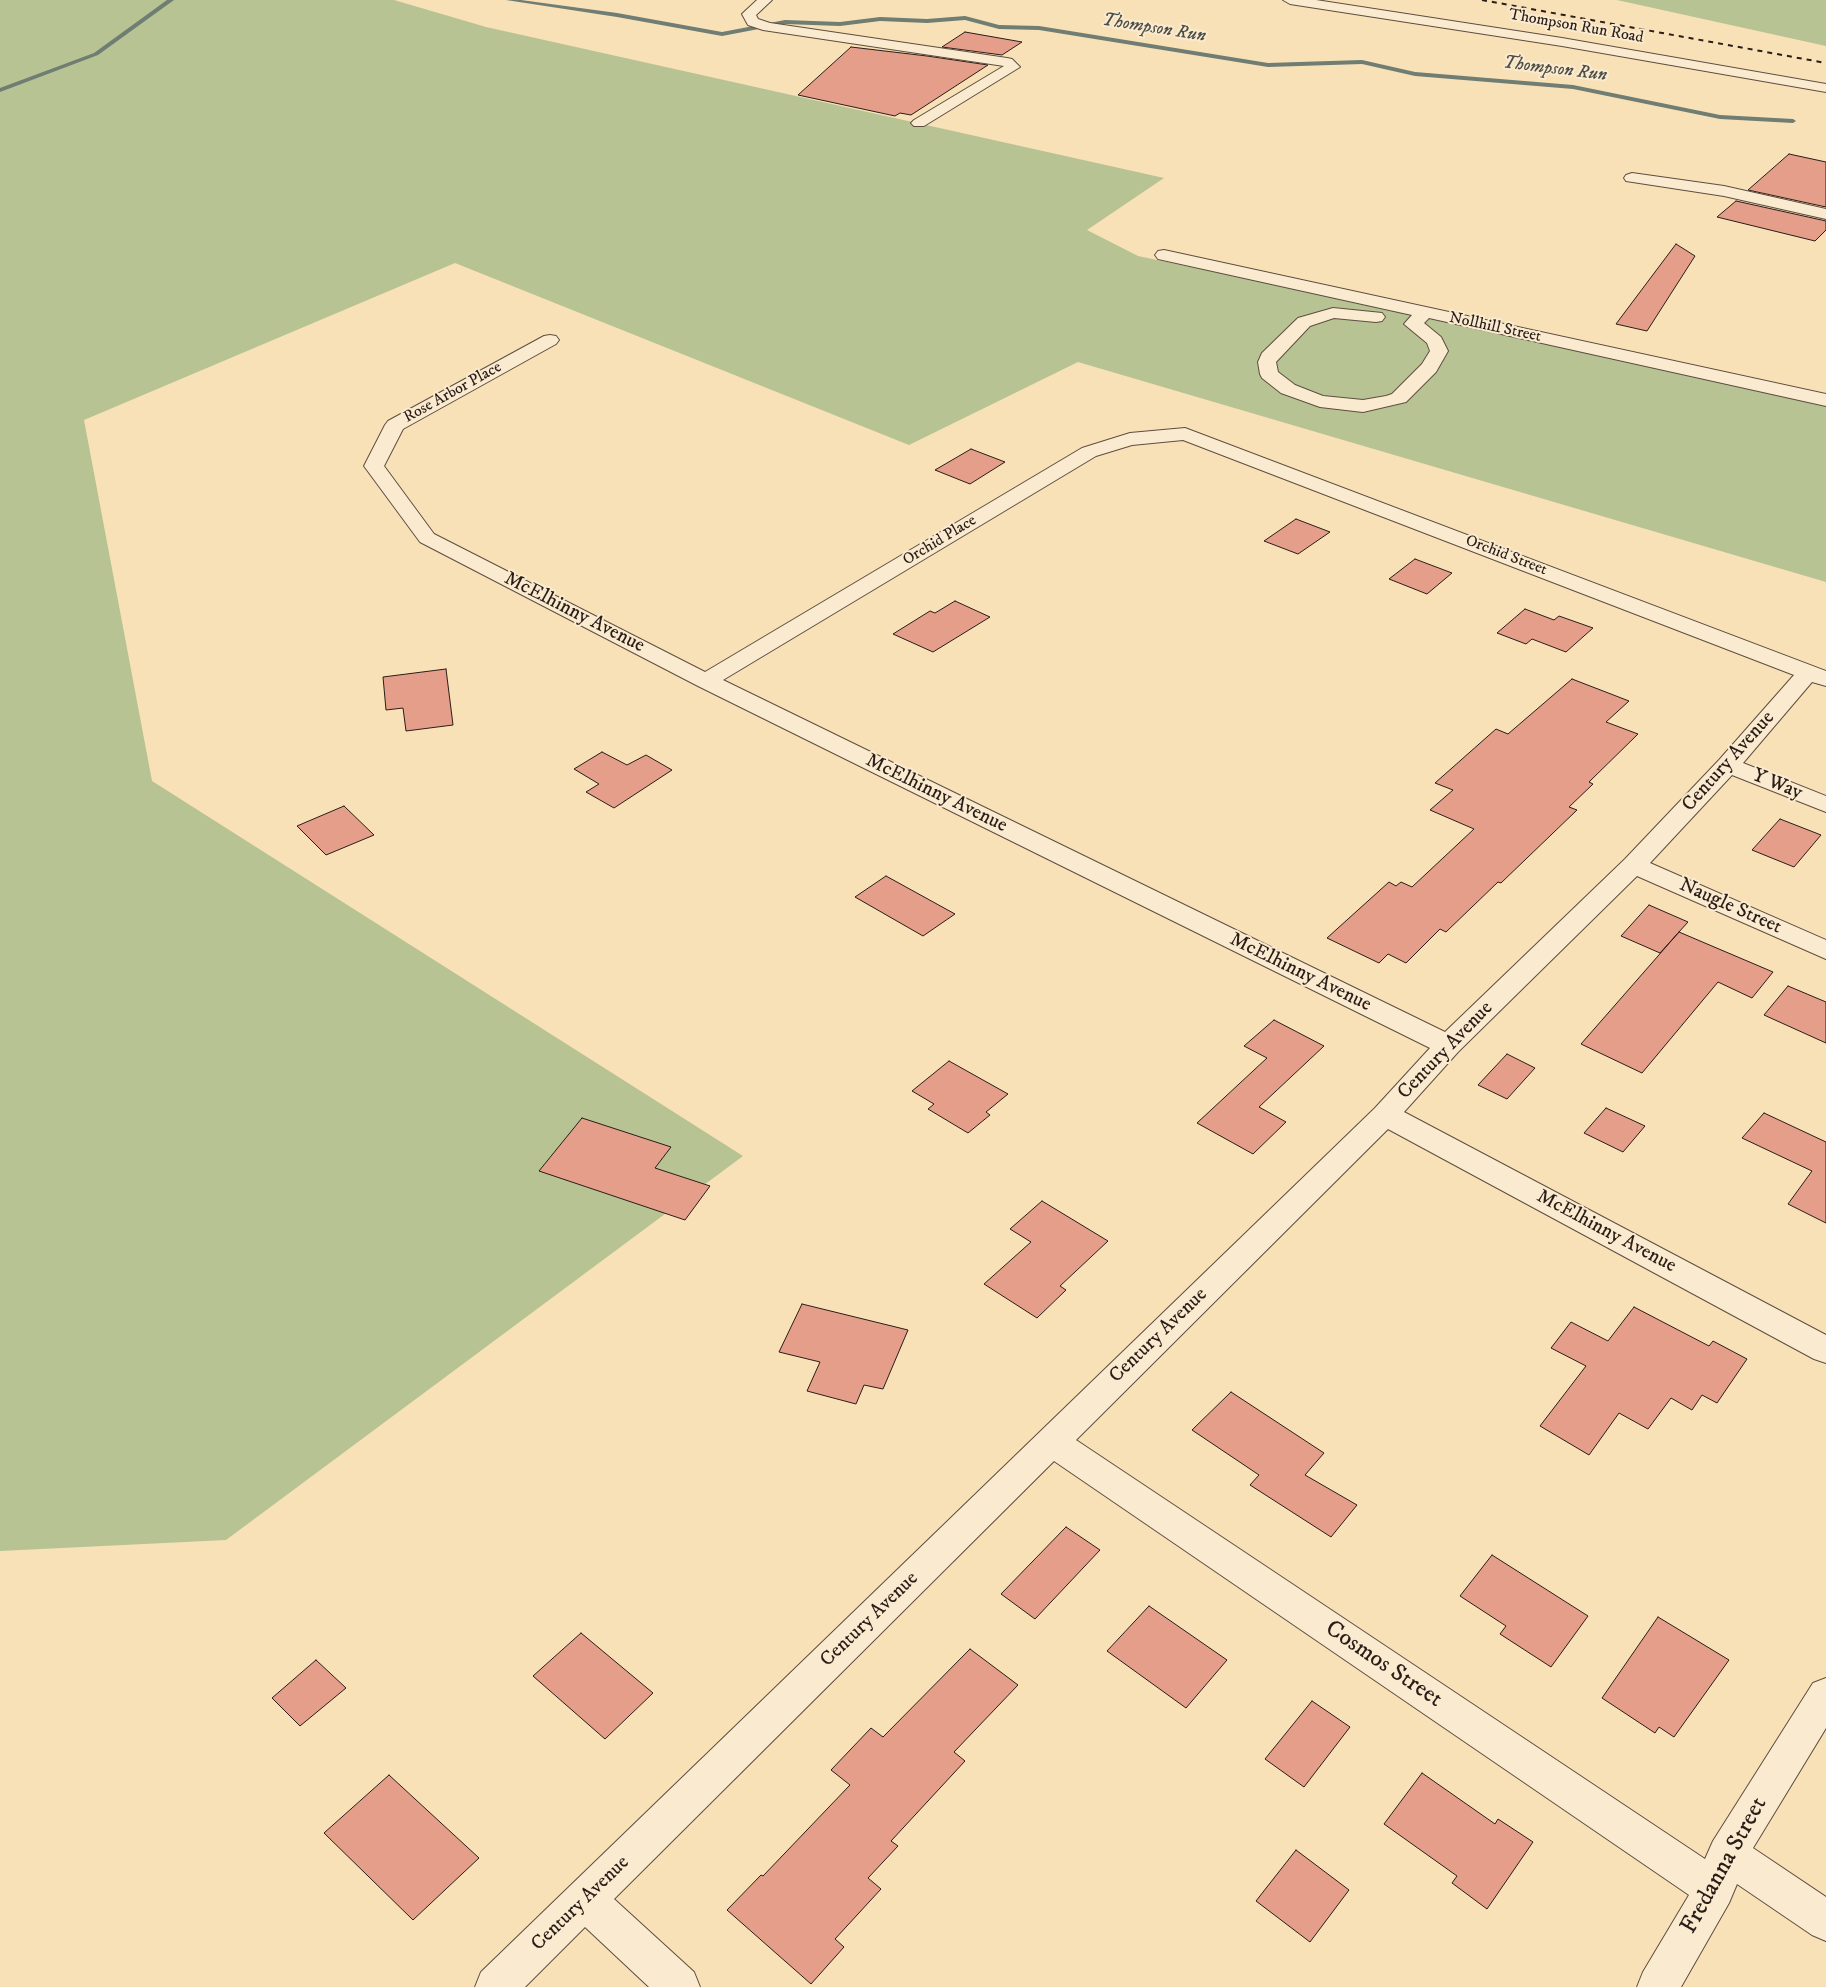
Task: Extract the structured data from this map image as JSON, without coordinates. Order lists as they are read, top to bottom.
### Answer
{
  "streets": {
    "street": [
      "Thompson Run Road",
      "Nollhill Street",
      "Rose Arbor Place",
      "Orchid Place",
      "Orchid Street",
      "McElhinny Avenue",
      "Century Avenue",
      "Y Way",
      "Naugle Street",
      "Cosmos Street",
      "Fredanna Street"
    ]
  },
  "crossings": [
    ["Rose Arbor Place", "McElhinny Avenue"],
    ["Orchid Place", "Orchid Street"],
    ["Orchid Place", "McElhinny Avenue"],
    ["Orchid Street", "Century Avenue"],
    ["McElhinny Avenue", "Century Avenue"],
    ["Century Avenue", "Y Way"],
    ["Century Avenue", "Naugle Street"],
    ["Century Avenue", "Cosmos Street"],
    ["Cosmos Street", "Fredanna Street"]
  ],
  "water": ["Thompson Run"]
}
